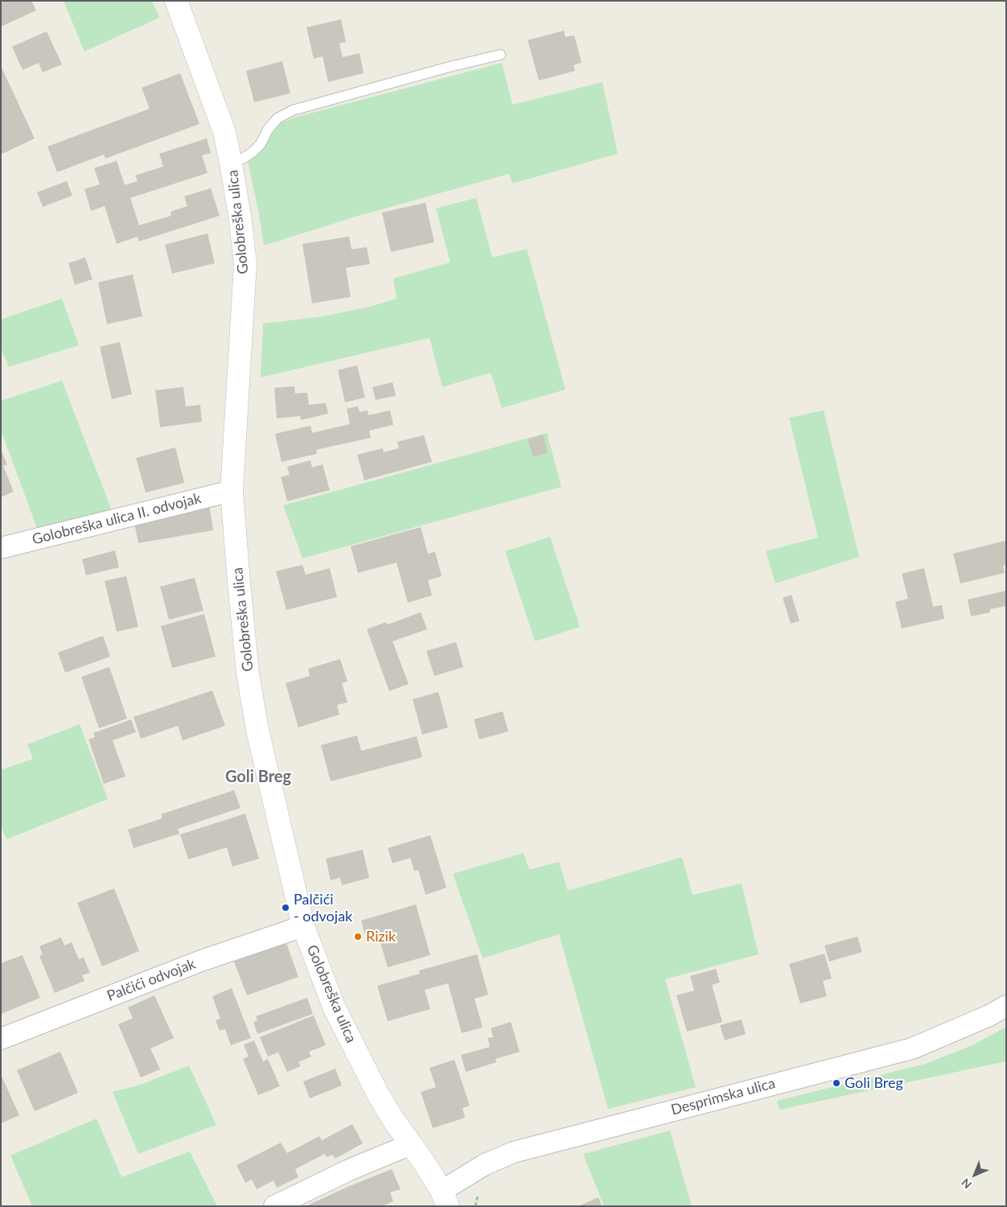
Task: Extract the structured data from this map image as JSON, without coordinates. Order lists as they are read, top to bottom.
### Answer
{
  "streets": {
    "street": [
      "Golobreška ulica",
      "Golobreška ulica II. odvojak",
      "Palčići odvojak",
      "Desprimska ulica"
    ]
  },
  "crossings": [
    ["Golobreška ulica", "Golobreška ulica II. odvojak"],
    ["Golobreška ulica", "Palčići odvojak"],
    ["Golobreška ulica", "Desprimska ulica"]
  ],
  "districts": ["Goli Breg"],
  "places": ["Palčići - odvojak", "Rizik", "Goli Breg"],
  "north": "bottom left"
}
